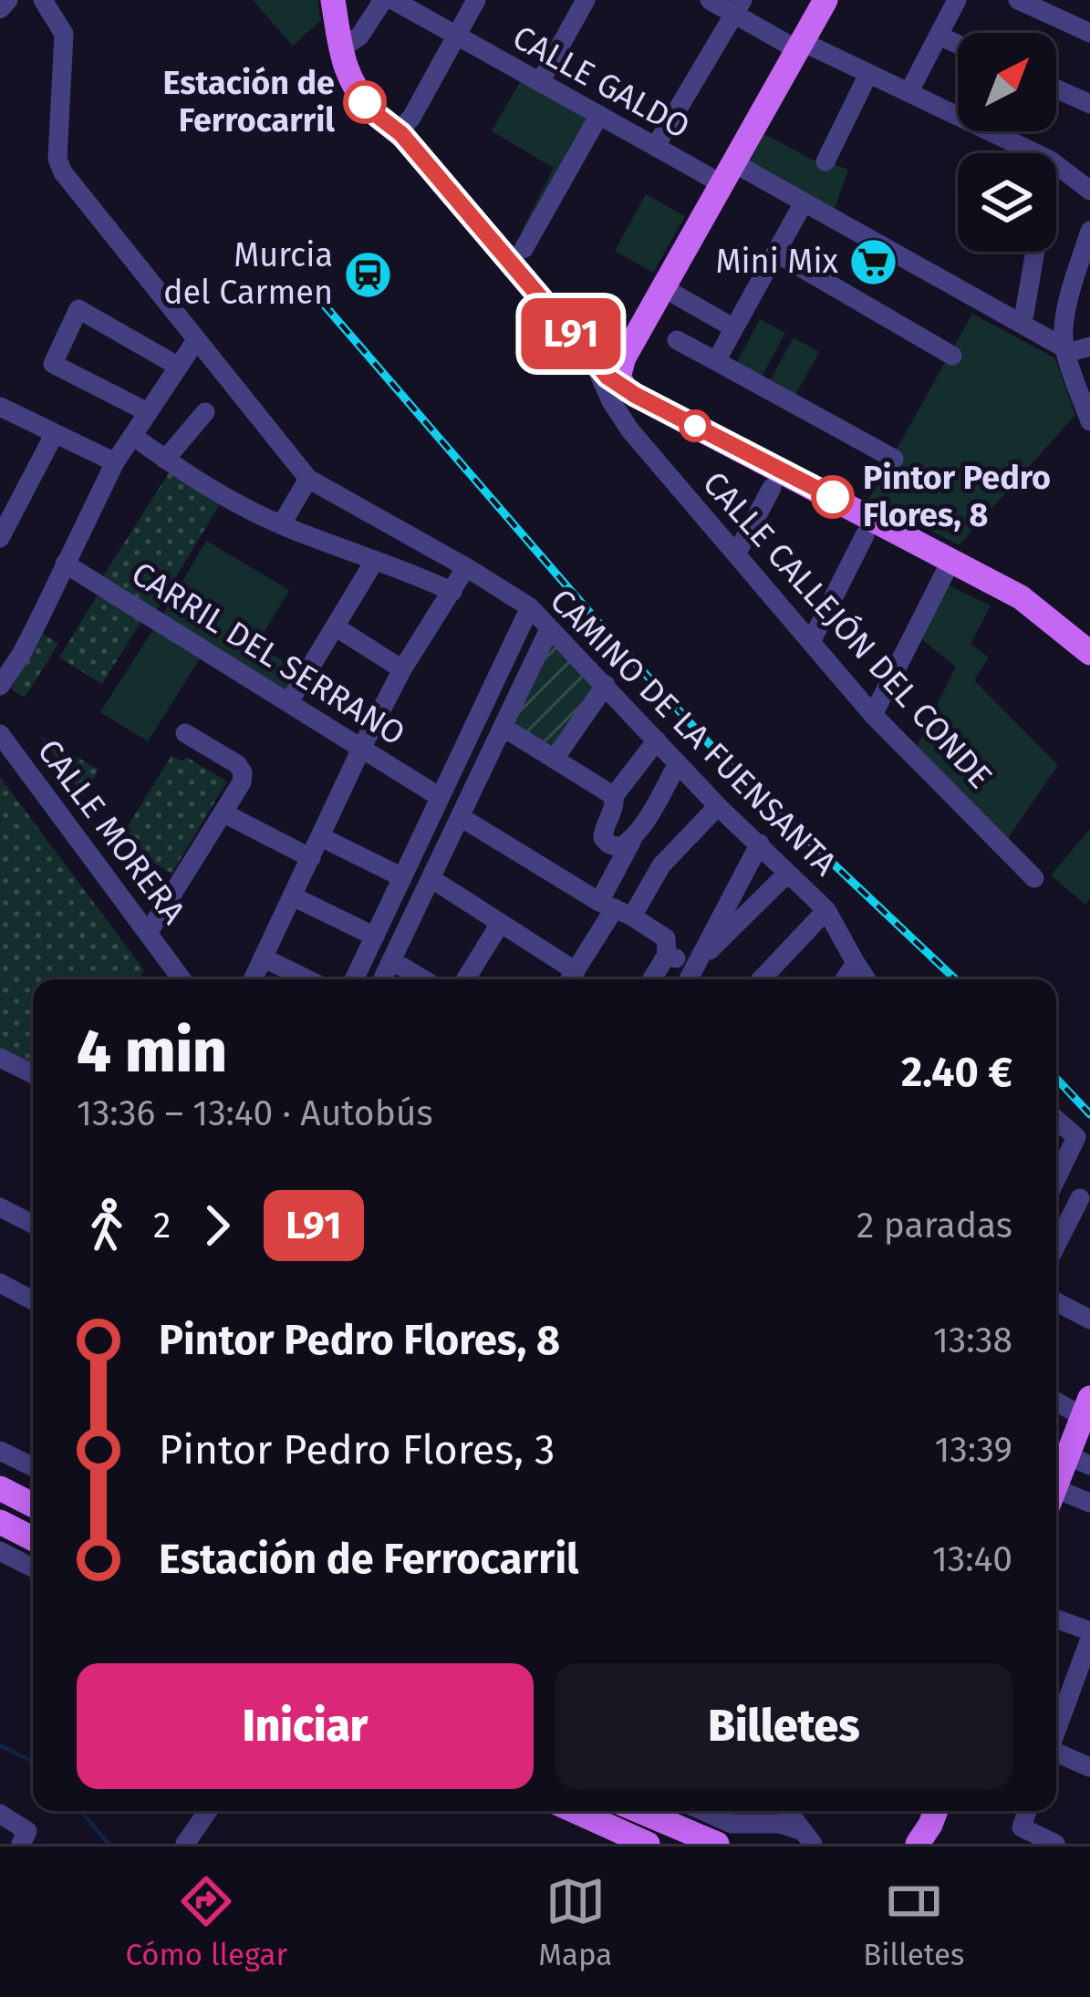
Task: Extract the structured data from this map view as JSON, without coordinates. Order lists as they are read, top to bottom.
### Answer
{
  "streets": {
    "street": [
      "CALLE GALDO",
      "CALLE CALLEJÓN DEL CONDE",
      "CARRIL DEL SERRANO",
      "CAMINO DE LA FUENSANTA",
      "CALLE MORERA"
    ]
  },
  "places": {
    "other": ["Estación de Ferrocarril", "Pintor Pedro Flores, 8"],
    "supermarket": ["Mini Mix"],
    "station": ["Murcia del Carmen"]
  },
  "lines": ["bus line L91"],
  "north": "top right",
  "page": {
    "on_map": "L91",
    "heading": ["4 min", "13:36 – 13:40 · Autobús", "2.40 €"],
    "legs": ["2", "L91", "2 paradas"],
    "list": [
      {
        "name": "Pintor Pedro Flores, 8",
        "value": "13:38"
      },
      {
        "name": "Pintor Pedro Flores, 3",
        "value": "13:39"
      },
      {
        "name": "Estación de Ferrocarril",
        "value": "13:40"
      }
    ],
    "buttons": ["Iniciar", "Billetes"],
    "tabs": ["Cómo llegar", "Mapa", "Billetes"]
  }
}
